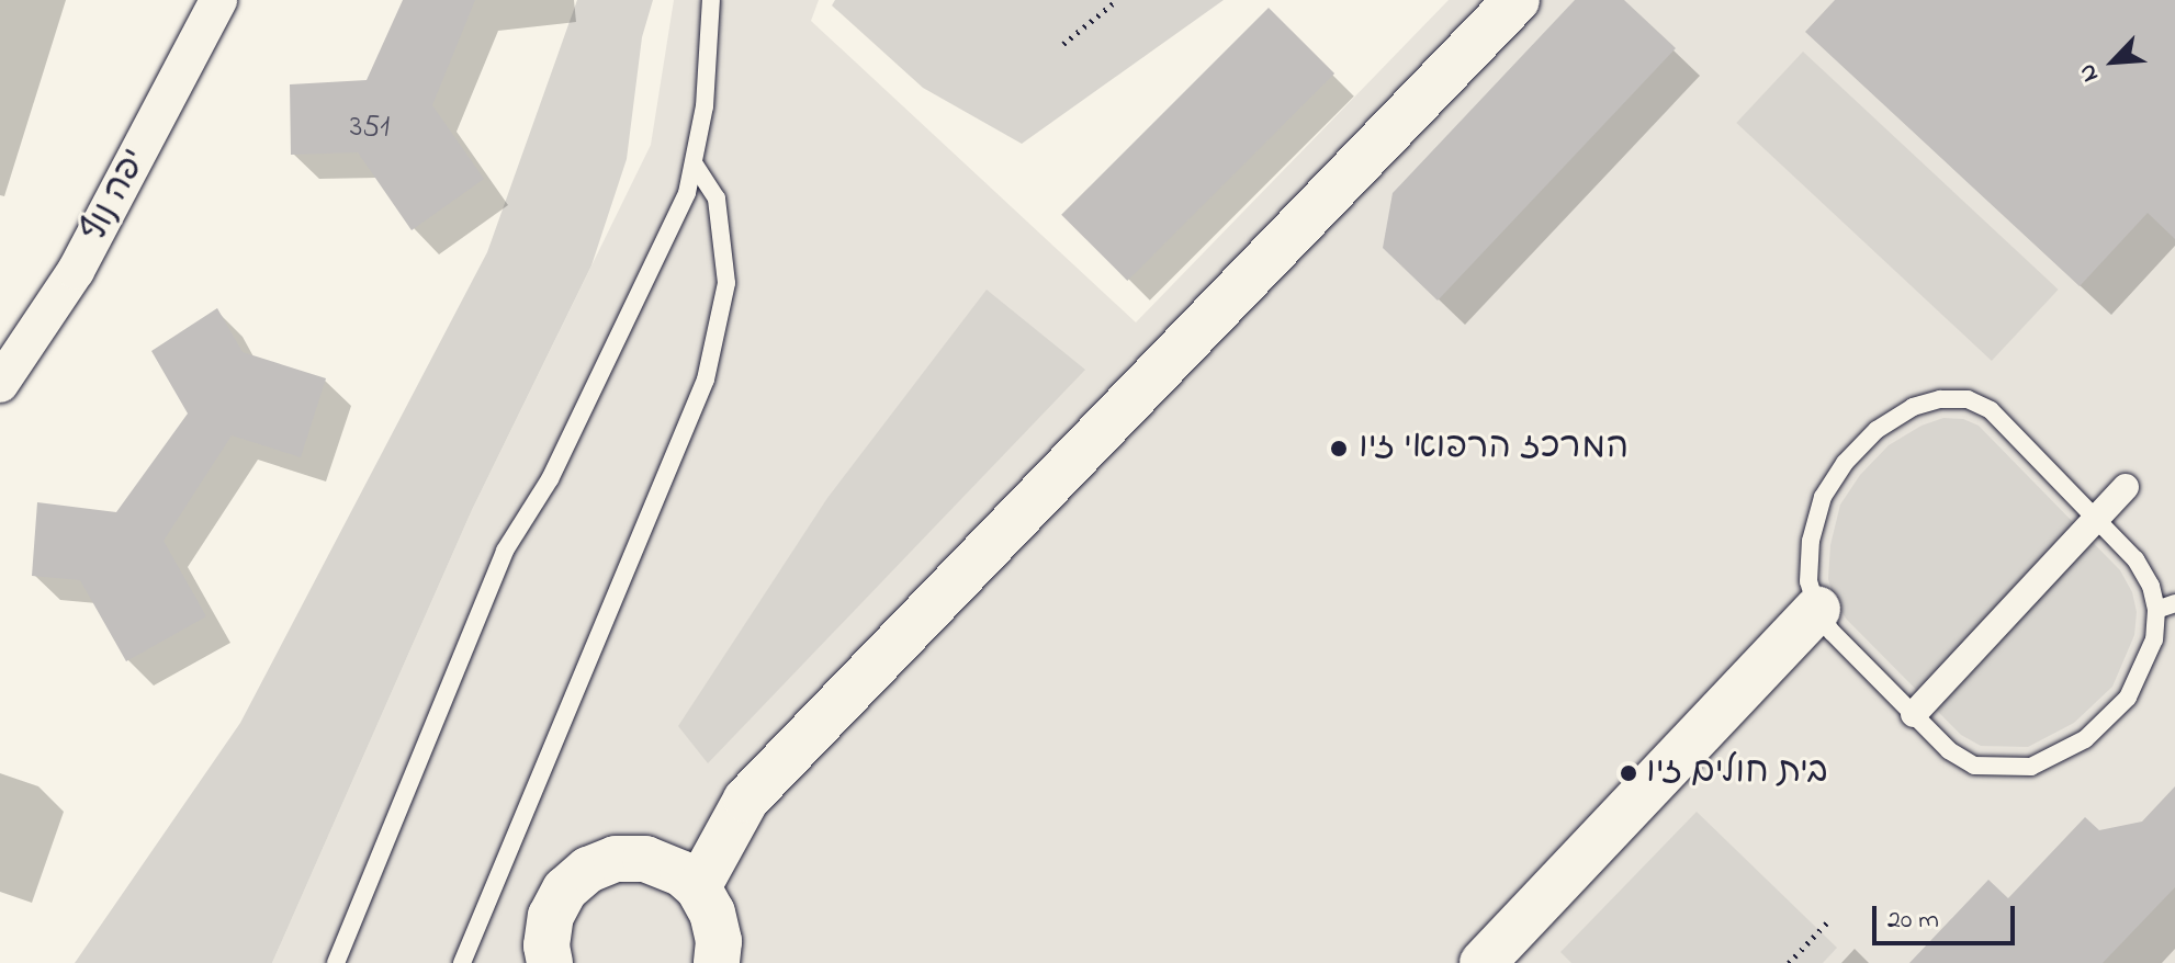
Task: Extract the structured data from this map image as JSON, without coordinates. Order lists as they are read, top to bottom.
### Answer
{
  "streets": {
    "street": ["יפה נוף"]
  },
  "places": ["המרכז הרפואי זיו", "בית חולים זיו"],
  "house_numbers": ["351"],
  "scale_bar": "20 m",
  "north": "bottom left"
}
